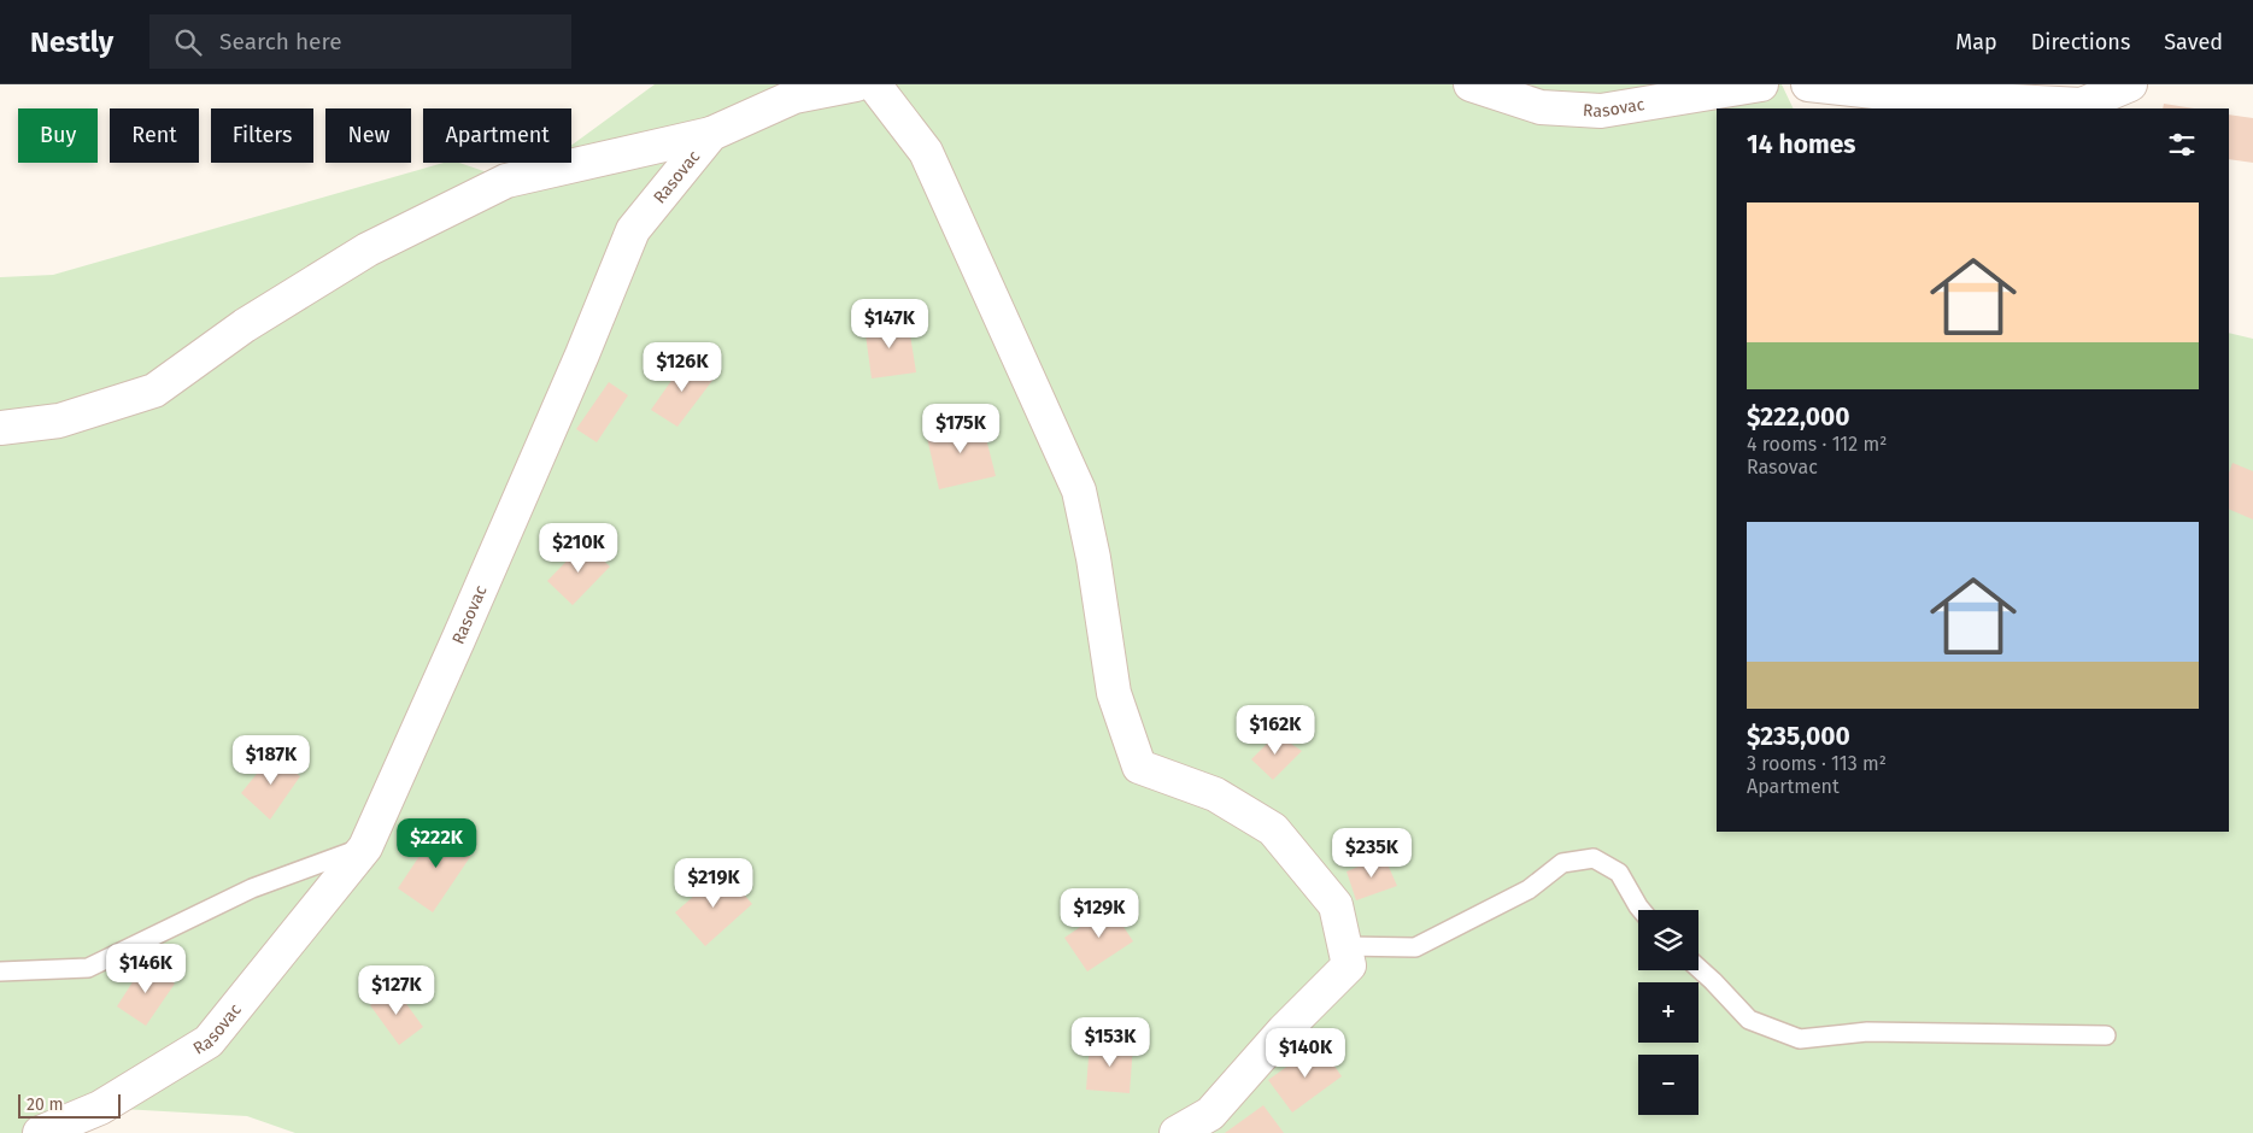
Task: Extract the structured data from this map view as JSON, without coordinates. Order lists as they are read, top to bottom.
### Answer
{
  "streets": {
    "street": ["Rasovac"]
  },
  "scale_bar": "20 m",
  "page": {
    "header": "Nestly",
    "search": "Search here",
    "nav": ["Map", "Directions", "Saved"],
    "chip": [
      "Buy",
      "Rent",
      "Filters",
      "New",
      "Apartment"
    ],
    "heading": "14 homes",
    "list": [
      {
        "name": "$222,000",
        "note": "4 rooms · 112 m² · Rasovac"
      },
      {
        "name": "$235,000",
        "note": "3 rooms · 113 m² · Apartment"
      }
    ],
    "price": [
      "$147K",
      "$126K",
      "$175K",
      "$210K",
      "$162K",
      "$187K",
      "$222K",
      "$235K",
      "$219K",
      "$129K",
      "$146K",
      "$127K",
      "$153K",
      "$140K"
    ],
    "map_buttons": ["+", "−"],
    "scale": "20 m"
  }
}
